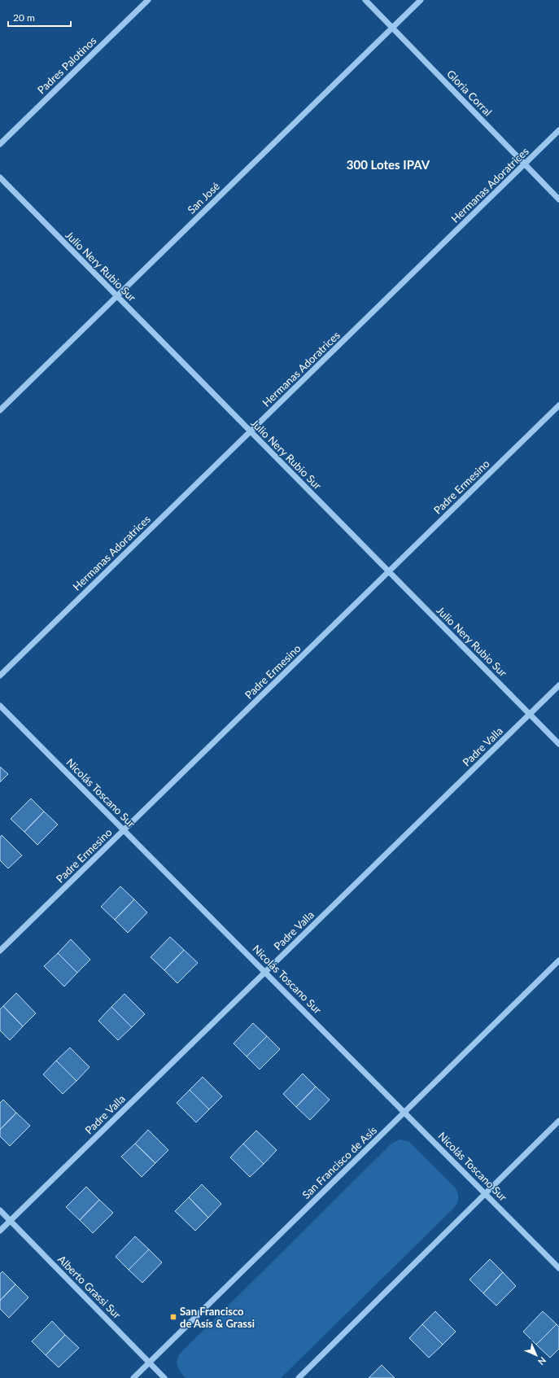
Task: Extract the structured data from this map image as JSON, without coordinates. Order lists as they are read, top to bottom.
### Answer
{
  "streets": {
    "street": [
      "Padres Palotinos",
      "Gloria Corral",
      "Hermanas Adoratrices",
      "San José",
      "Julio Nery Rubio Sur",
      "Padre Ermesino",
      "Padre Valla",
      "Nicolás Toscano Sur",
      "San Francisco de Asís",
      "Alberto Grassi Sur"
    ]
  },
  "crossings": [
    ["Gloria Corral", "Hermanas Adoratrices"],
    ["Gloria Corral", "San José"],
    ["Hermanas Adoratrices", "Julio Nery Rubio Sur"],
    ["San José", "Julio Nery Rubio Sur"],
    ["Julio Nery Rubio Sur", "Padre Ermesino"],
    ["Julio Nery Rubio Sur", "Padre Valla"],
    ["Padre Ermesino", "Nicolás Toscano Sur"],
    ["Padre Valla", "Nicolás Toscano Sur"],
    ["Padre Valla", "Alberto Grassi Sur"],
    ["Nicolás Toscano Sur", "San Francisco de Asís"],
    ["San Francisco de Asís", "Alberto Grassi Sur"]
  ],
  "districts": ["300 Lotes IPAV"],
  "places": {
    "transit": ["San Francisco de Asís & Grassi"]
  },
  "scale_bar": "20 m",
  "north": "bottom right"
}
